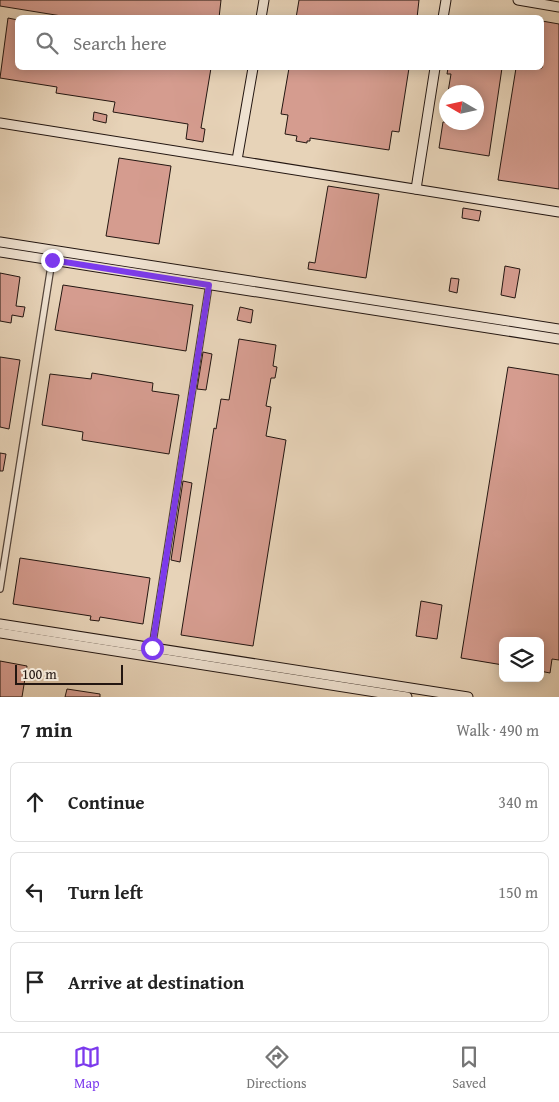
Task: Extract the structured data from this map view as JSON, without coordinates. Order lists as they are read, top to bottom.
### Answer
{
  "scale_bar": "100 m",
  "north": "left",
  "page": {
    "search": "Search here",
    "scale": "100 m",
    "heading": ["7 min", "Walk · 490 m"],
    "list": [
      ["Continue", "340 m"],
      ["Turn left", "150 m"],
      "Arrive at destination"
    ],
    "nav": ["Map", "Directions", "Saved"]
  }
}
